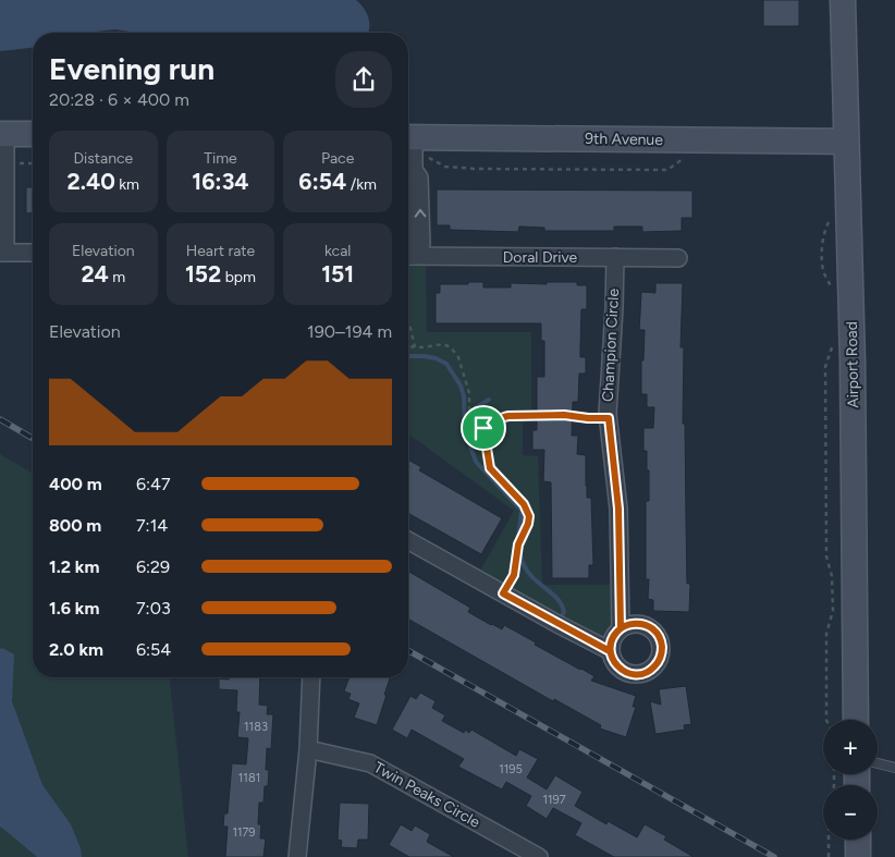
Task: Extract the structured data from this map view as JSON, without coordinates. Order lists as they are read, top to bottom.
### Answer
{
  "streets": {
    "main road": ["9th Avenue", "Airport Road"],
    "street": ["Doral Drive", "Champion Circle", "Twin Peaks Circle"]
  },
  "crossings": [
    ["9th Avenue", "Airport Road"],
    ["Doral Drive", "Champion Circle"]
  ],
  "house_numbers": [
    "1183",
    "1195",
    "1181",
    "1197",
    "1179"
  ],
  "page": {
    "heading": ["Evening run", "20:28 · 6 × 400 m"],
    "stats": [
      ["Distance", "2.40 km"],
      ["Time", "16:34"],
      ["Pace", "6:54 /km"],
      ["Elevation", "24 m"],
      ["Heart rate", "152 bpm"],
      ["kcal", "151"]
    ],
    "chart": ["Elevation", "190–194 m"],
    "list": [
      {
        "name": "400 m",
        "note": "6:47"
      },
      {
        "name": "800 m",
        "note": "7:14"
      },
      {
        "name": "1.2 km",
        "note": "6:29"
      },
      {
        "name": "1.6 km",
        "note": "7:03"
      },
      {
        "name": "2.0 km",
        "note": "6:54"
      }
    ],
    "map_buttons": ["+", "−"]
  }
}
